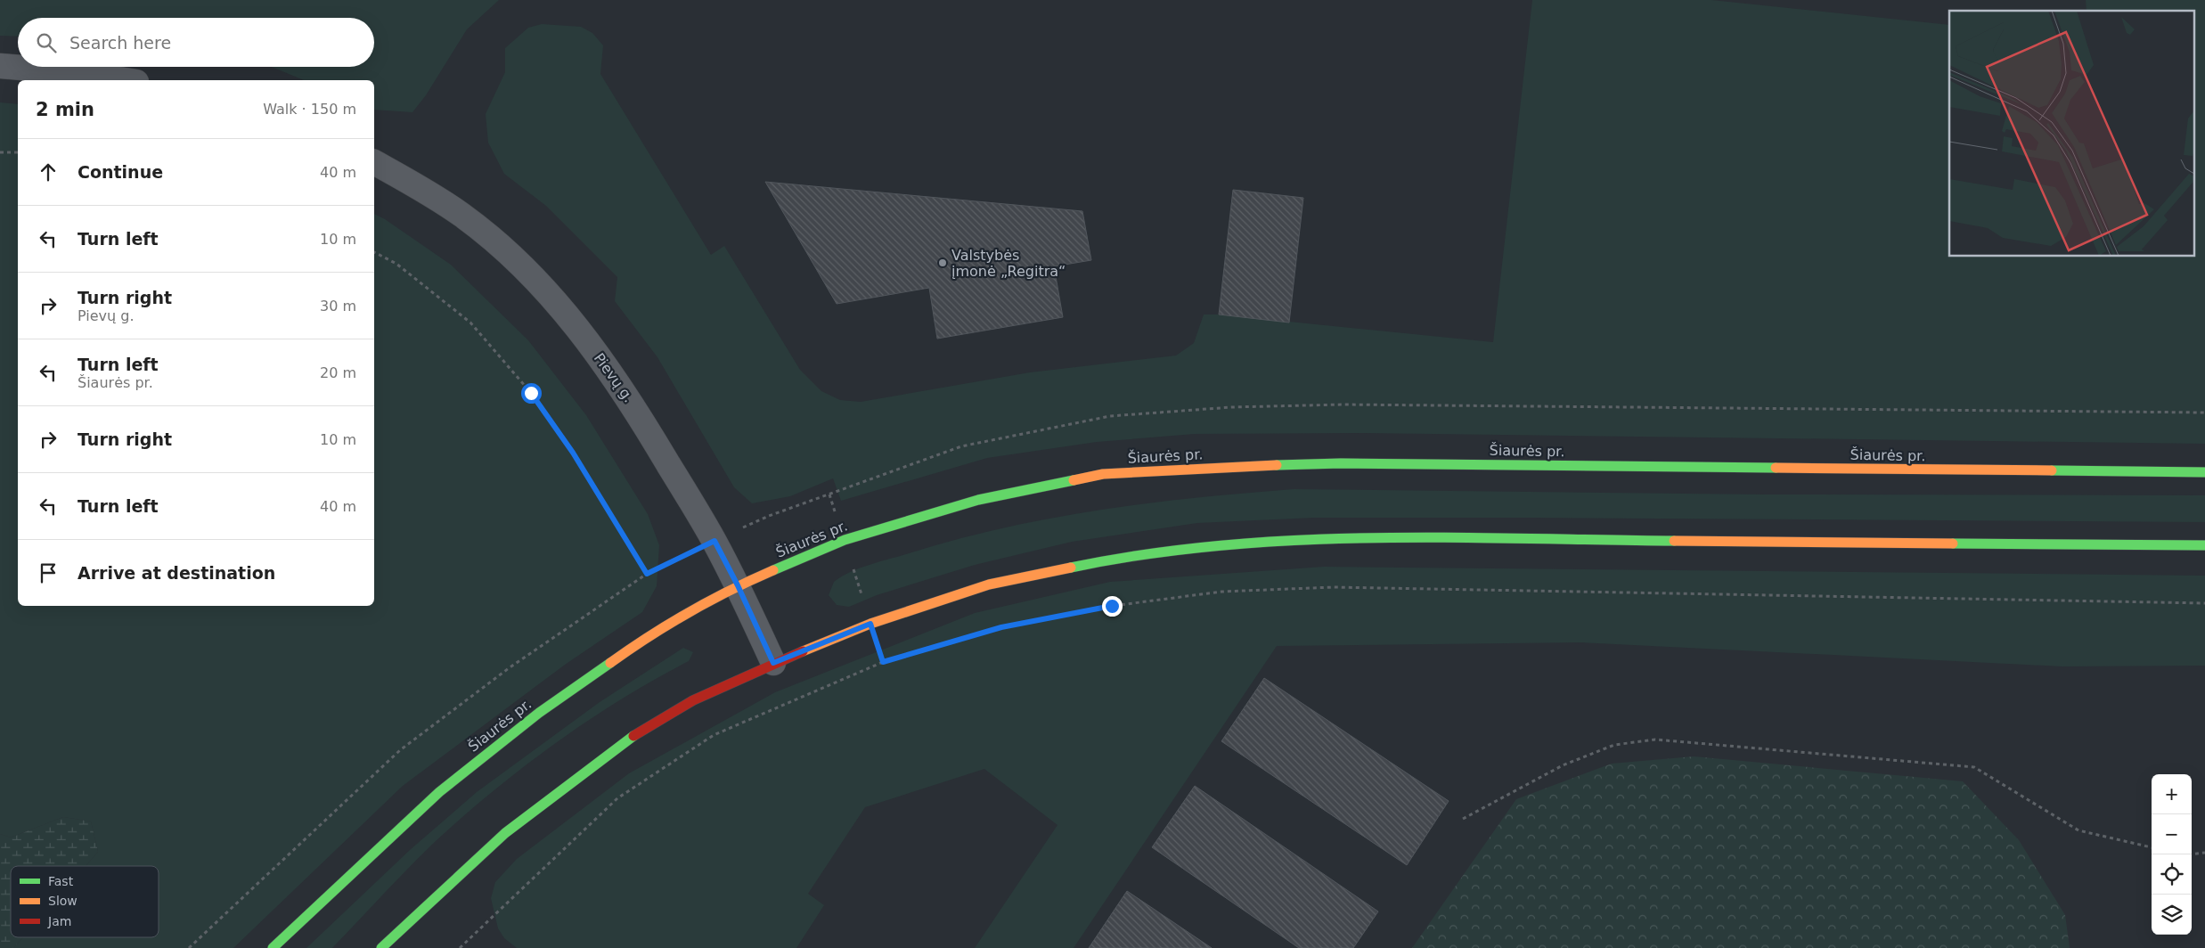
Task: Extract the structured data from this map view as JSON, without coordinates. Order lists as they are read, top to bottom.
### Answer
{
  "streets": {
    "main road": ["Šiaurės pr."],
    "street": ["Pievų g."]
  },
  "crossings": [
    ["Pievų g.", "Šiaurės pr."]
  ],
  "places": ["Valstybės įmonė „Regitra“"],
  "legend": ["Fast", "Slow", "Jam"],
  "page": {
    "search": "Search here",
    "heading": ["2 min", "Walk · 150 m"],
    "list": [
      ["Continue", "40 m"],
      ["Turn left", "10 m"],
      ["Turn right", "Pievų g.", "30 m"],
      ["Turn left", "Šiaurės pr.", "20 m"],
      ["Turn right", "10 m"],
      ["Turn left", "40 m"],
      "Arrive at destination"
    ],
    "map_buttons": ["+", "−"]
  }
}
